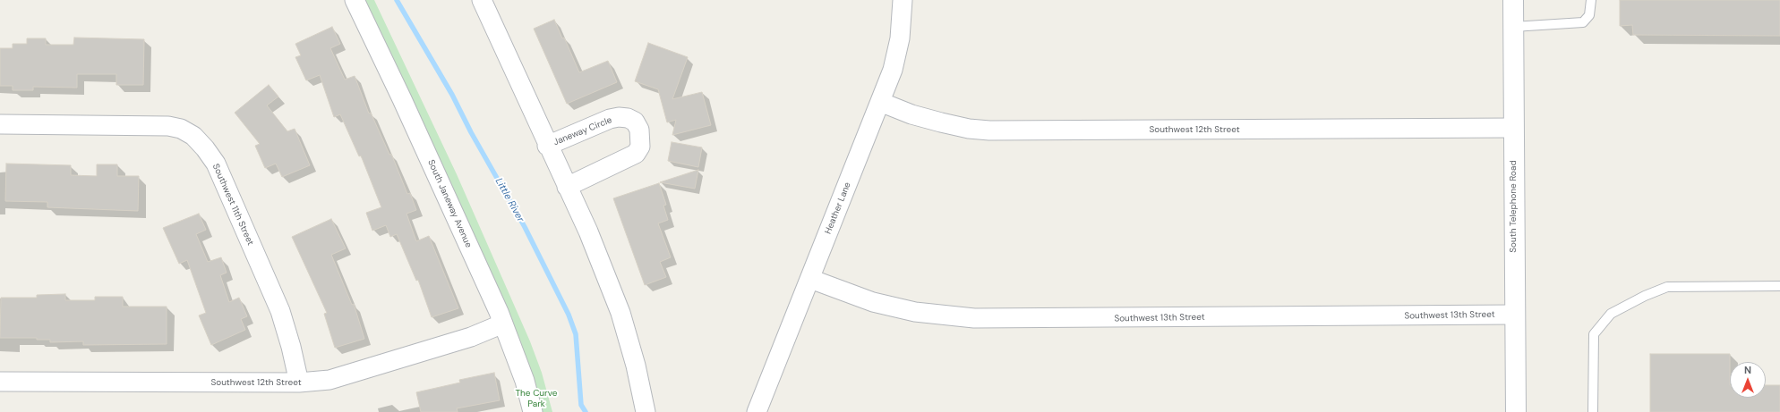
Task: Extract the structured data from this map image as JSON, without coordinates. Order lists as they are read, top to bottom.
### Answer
{
  "streets": {
    "main road": ["South Telephone Road"],
    "street": [
      "Southwest 12th Street",
      "Janeway Circle",
      "South Janeway Avenue",
      "Southwest 11th Street",
      "Heather Lane",
      "Southwest 13th Street"
    ]
  },
  "crossings": [
    ["Southwest 12th Street", "South Janeway Avenue"],
    ["Southwest 12th Street", "Southwest 11th Street"],
    ["Southwest 12th Street", "South Telephone Road"],
    ["Southwest 12th Street", "Heather Lane"],
    ["South Telephone Road", "Southwest 13th Street"],
    ["Heather Lane", "Southwest 13th Street"]
  ],
  "water": ["Little River"],
  "parks": ["The Curve Park"],
  "north": "top"
}
